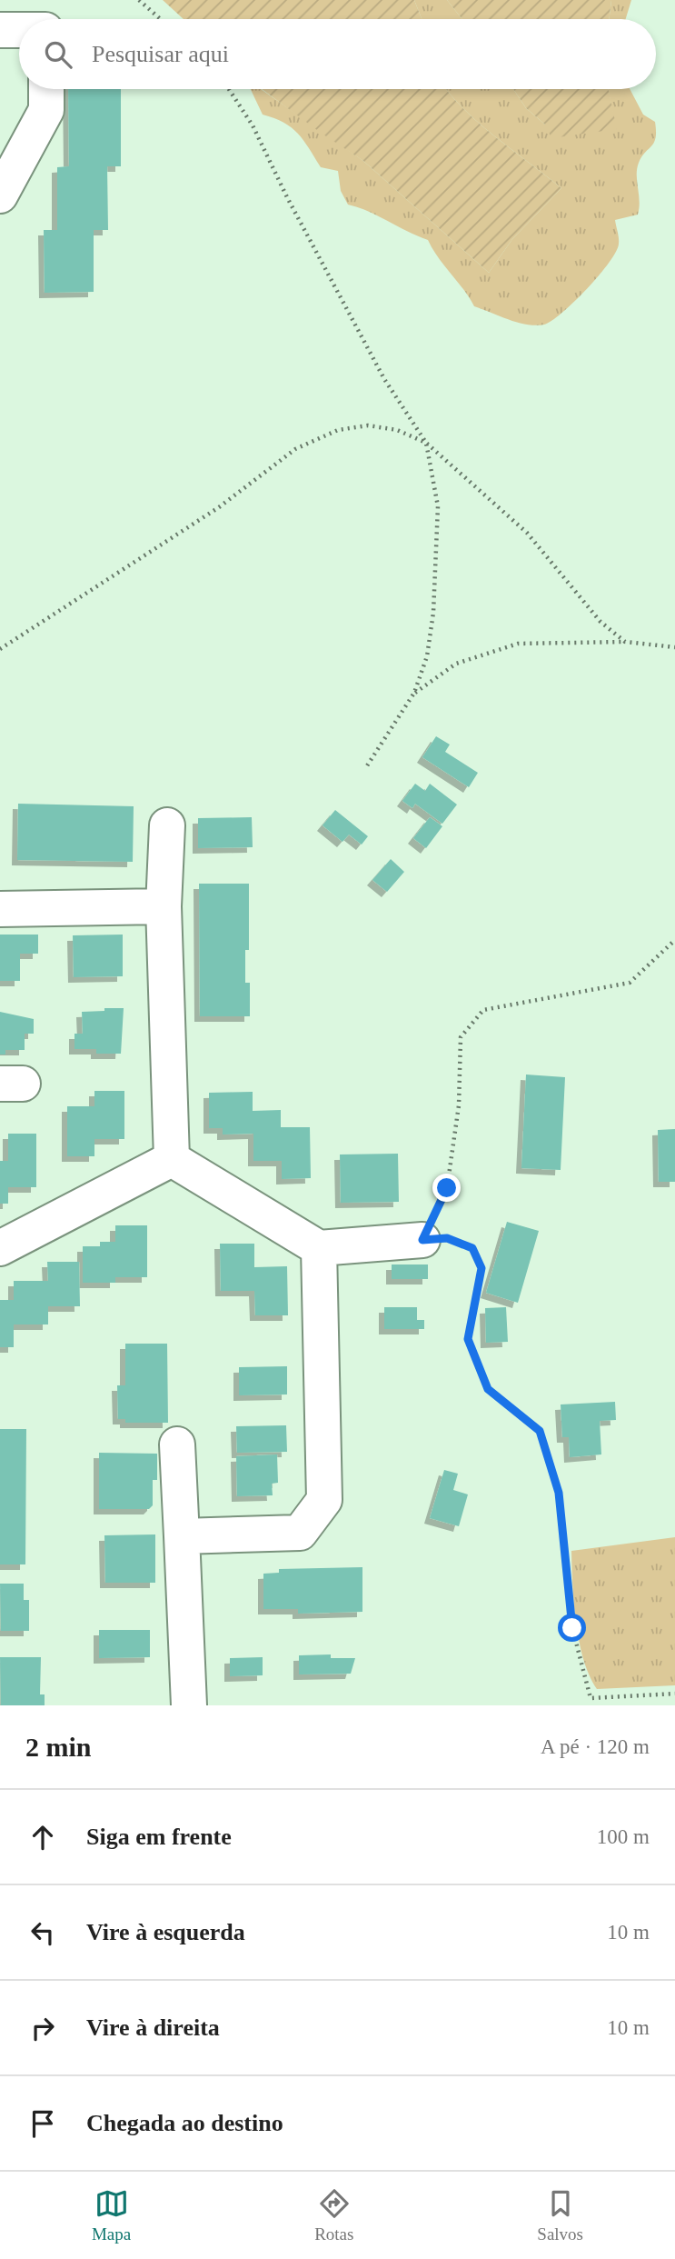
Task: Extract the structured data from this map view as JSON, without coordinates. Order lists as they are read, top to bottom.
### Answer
{
  "page": {
    "search": "Pesquisar aqui",
    "heading": ["2 min", "A pé · 120 m"],
    "list": [
      ["Siga em frente", "100 m"],
      ["Vire à esquerda", "10 m"],
      ["Vire à direita", "10 m"],
      "Chegada ao destino"
    ],
    "nav": ["Mapa", "Rotas", "Salvos"]
  }
}
